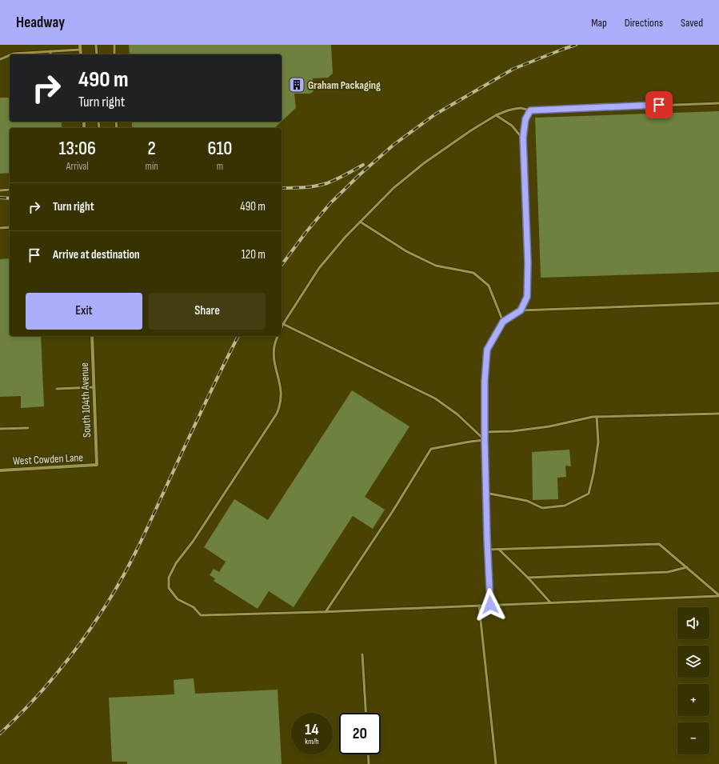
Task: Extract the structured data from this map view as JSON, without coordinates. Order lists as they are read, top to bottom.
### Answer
{
  "streets": {
    "street": ["South 104th Avenue", "West Cowden Lane"]
  },
  "crossings": [
    ["South 104th Avenue", "West Cowden Lane"]
  ],
  "places": {
    "building": ["Graham Packaging"]
  },
  "page": {
    "header": "Headway",
    "nav": ["Map", "Directions", "Saved"],
    "turn": ["490 m", "Turn right"],
    "eta": [
      "13:06",
      "Arrival",
      "2",
      "min",
      "610",
      "m"
    ],
    "list": [
      {
        "name": "Turn right",
        "value": "490 m"
      },
      {
        "name": "Arrive at destination",
        "value": "120 m"
      }
    ],
    "buttons": ["Exit", "Share"],
    "map_buttons": ["+", "−"],
    "speed": "14 km/h",
    "limit": "20"
  }
}
